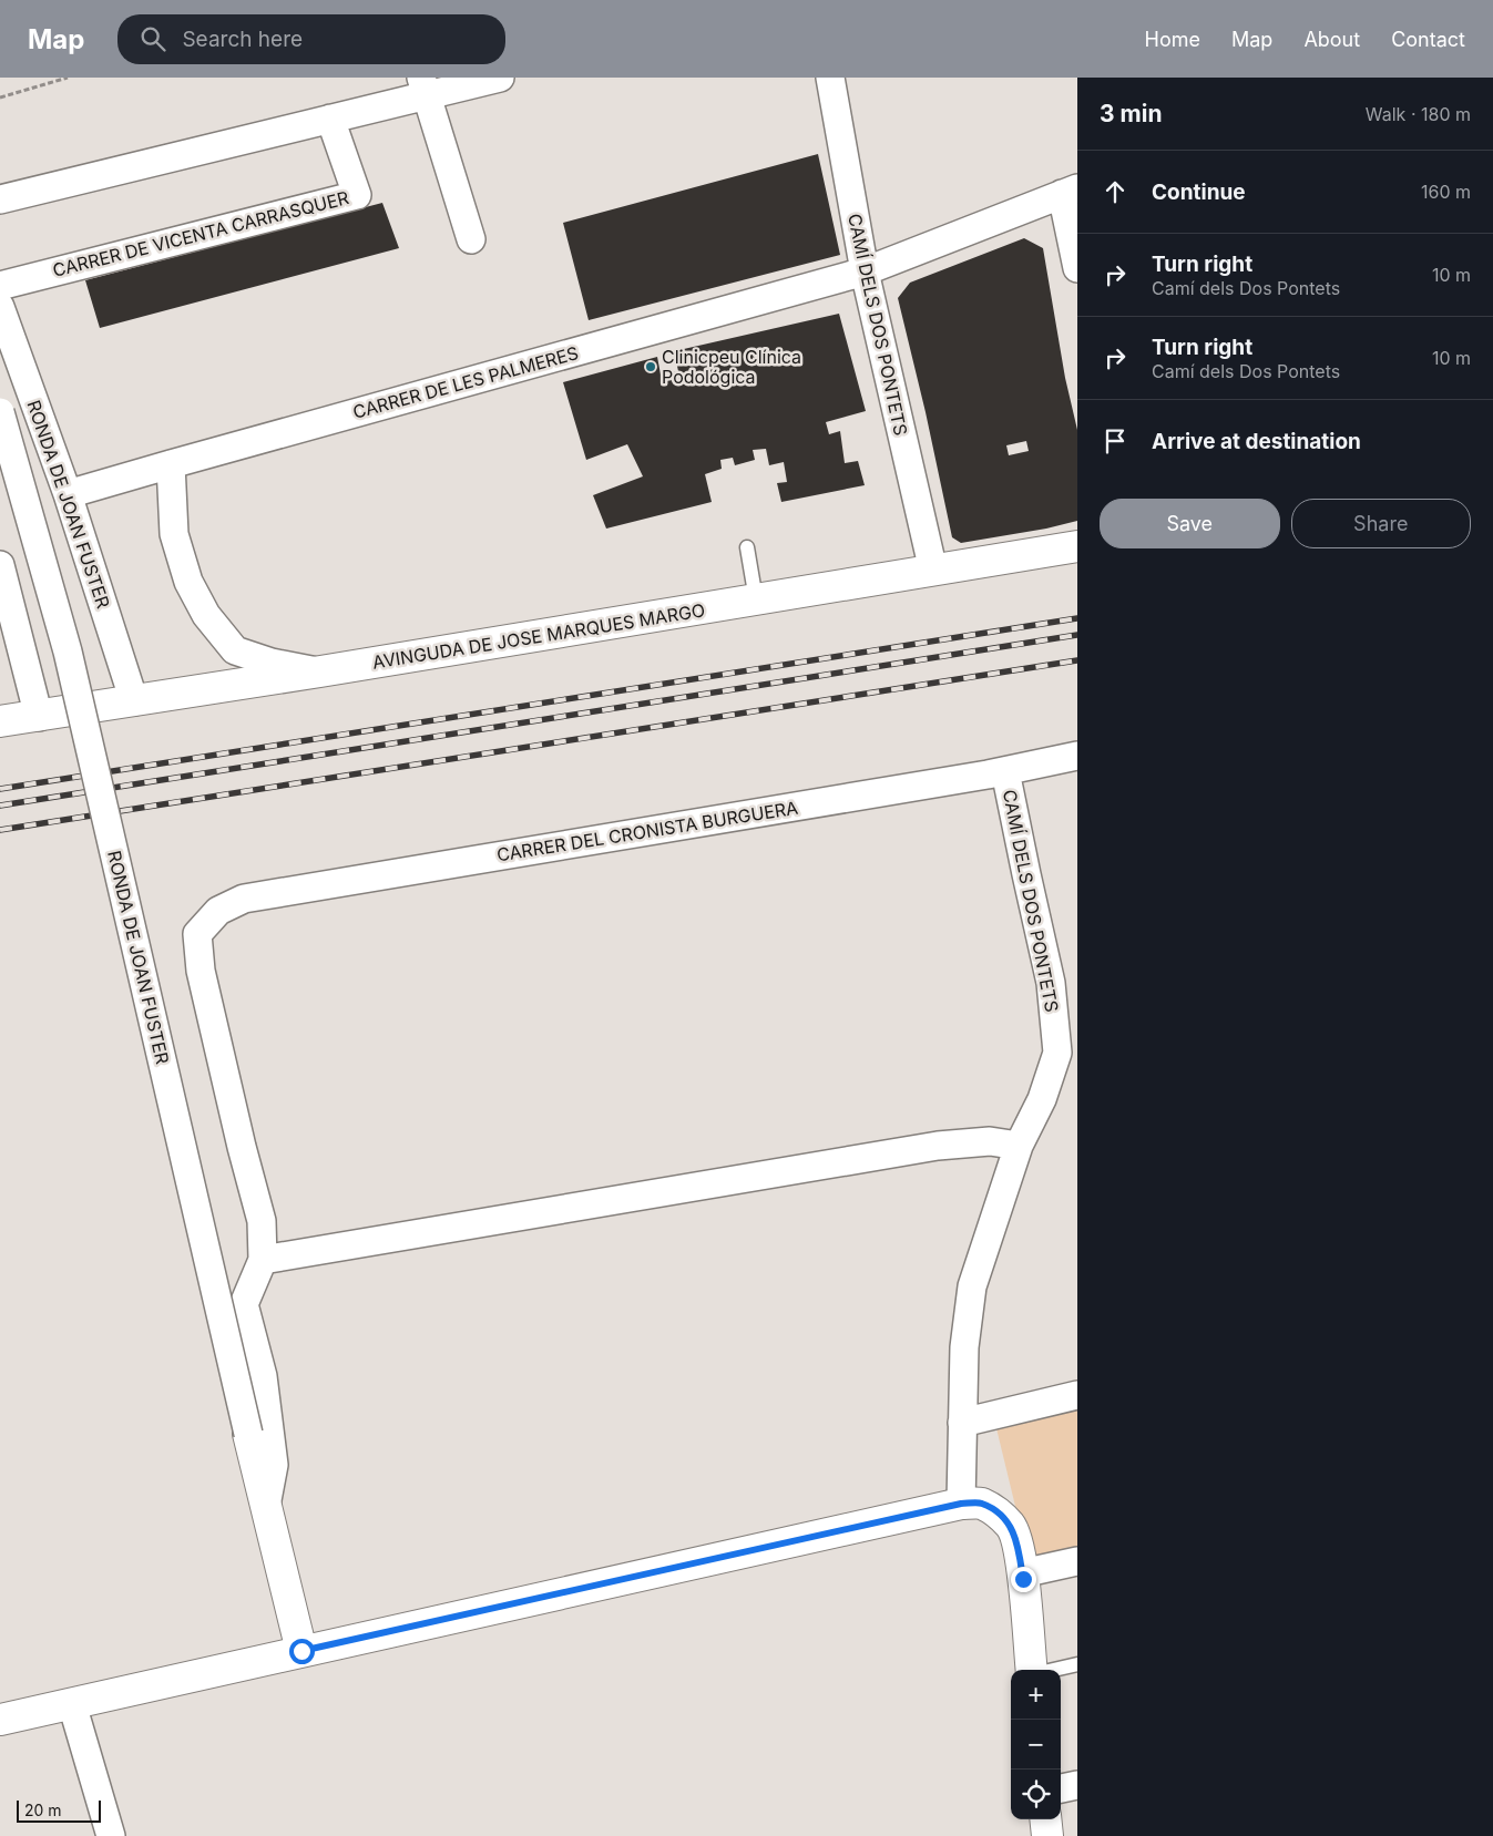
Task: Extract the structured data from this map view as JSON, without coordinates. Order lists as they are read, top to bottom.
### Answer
{
  "streets": {
    "street": [
      "CARRER DE VICENTA CARRASQUER",
      "CAMÍ DELS DOS PONTETS",
      "CARRER DE LES PALMERES",
      "RONDA DE JOAN FUSTER",
      "AVINGUDA DE JOSE MARQUES MARGO",
      "CARRER DEL CRONISTA BURGUERA"
    ]
  },
  "crossings": [
    ["CAMÍ DELS DOS PONTETS", "CARRER DE LES PALMERES"],
    ["CAMÍ DELS DOS PONTETS", "AVINGUDA DE JOSE MARQUES MARGO"],
    ["CAMÍ DELS DOS PONTETS", "CARRER DEL CRONISTA BURGUERA"],
    ["CARRER DE LES PALMERES", "RONDA DE JOAN FUSTER"],
    ["RONDA DE JOAN FUSTER", "AVINGUDA DE JOSE MARQUES MARGO"],
    ["RONDA DE JOAN FUSTER", "CARRER DEL CRONISTA BURGUERA"]
  ],
  "places": ["Clinicpeu Clínica Podológica"],
  "scale_bar": "20 m",
  "page": {
    "header": "Map",
    "search": "Search here",
    "nav": [
      "Home",
      "Map",
      "About",
      "Contact"
    ],
    "heading": ["3 min", "Walk · 180 m"],
    "list": [
      ["Continue", "160 m"],
      ["Turn right", "Camí dels Dos Pontets", "10 m"],
      ["Turn right", "Camí dels Dos Pontets", "10 m"],
      "Arrive at destination"
    ],
    "buttons": ["Save", "Share"],
    "map_buttons": ["+", "−"],
    "scale": "20 m"
  }
}
